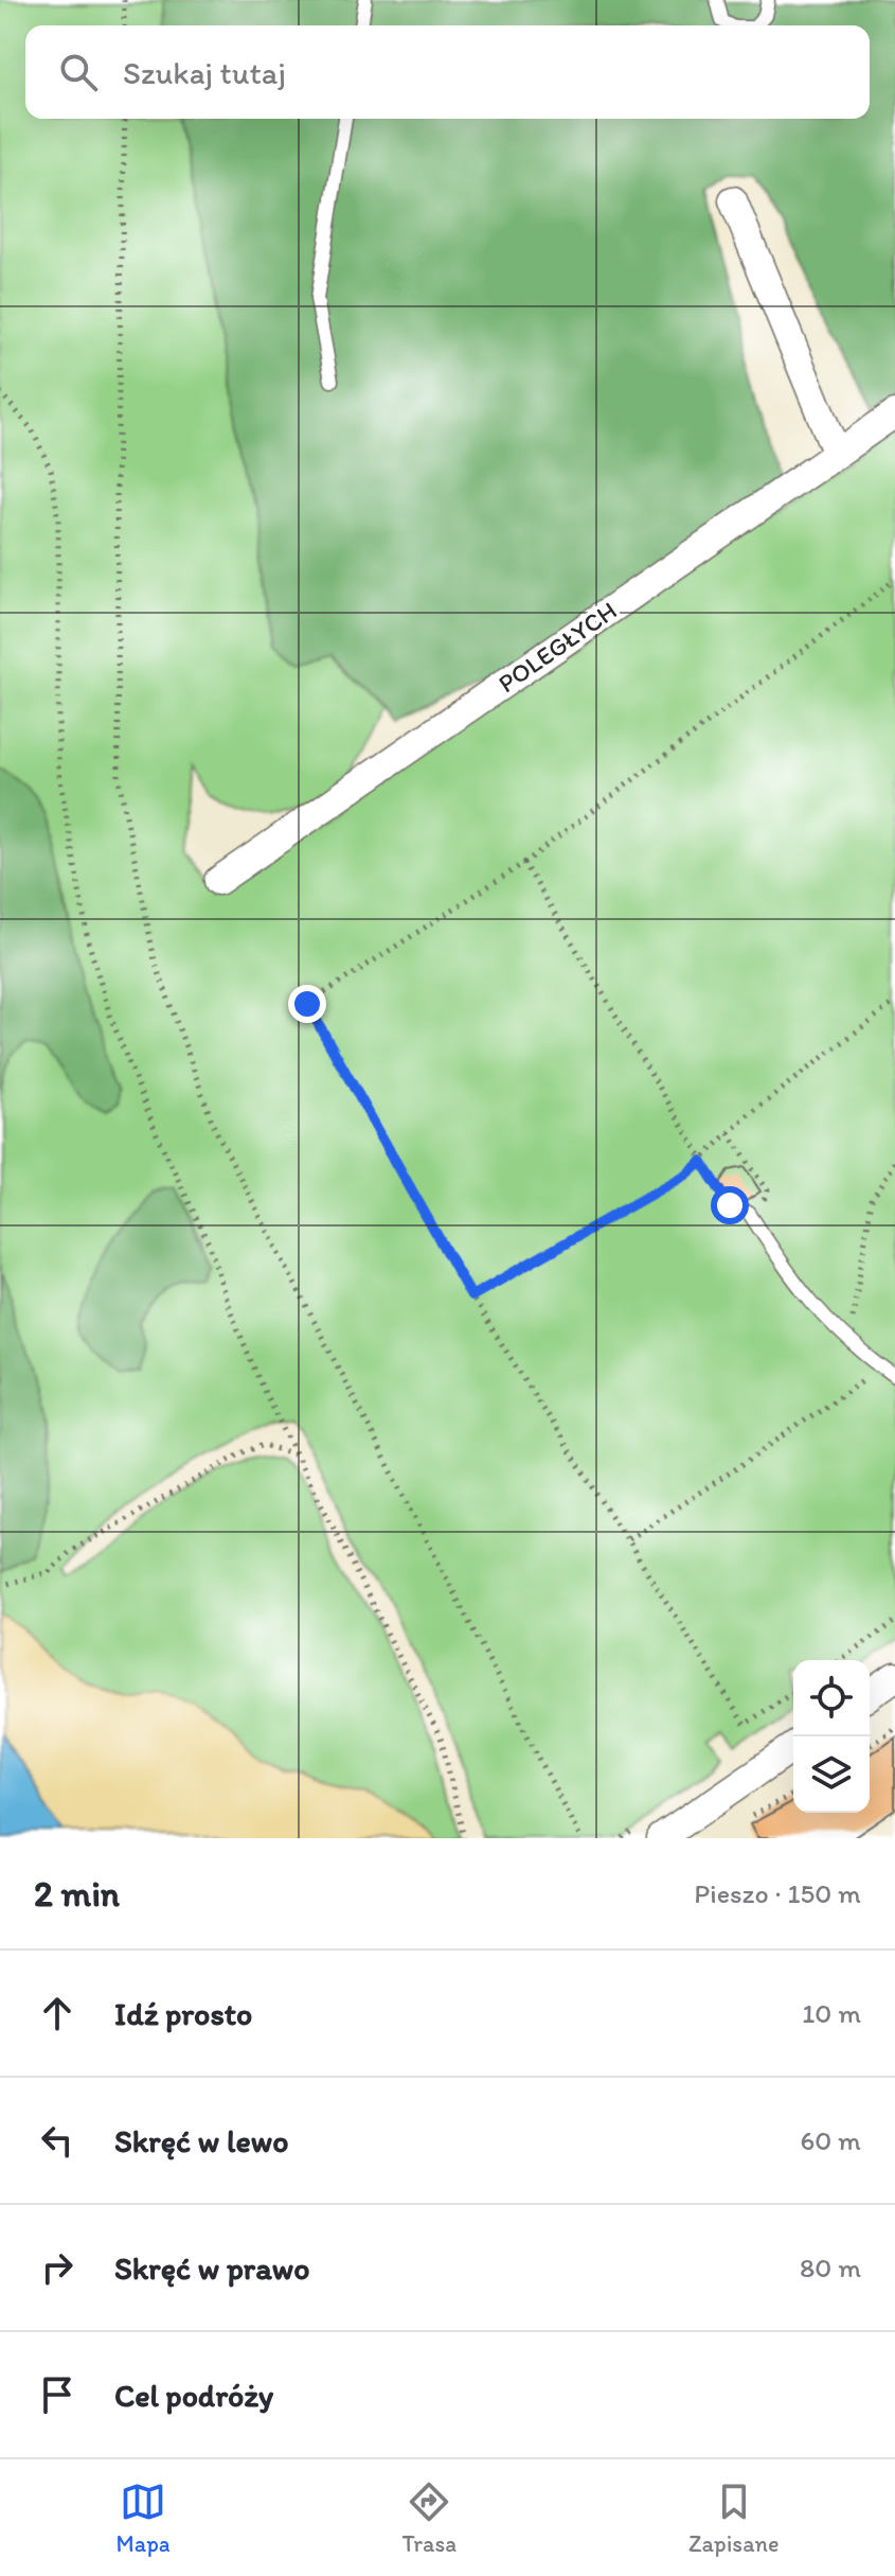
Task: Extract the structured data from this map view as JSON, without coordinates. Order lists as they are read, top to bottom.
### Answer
{
  "streets": {
    "street": ["POLEGŁYCH"]
  },
  "page": {
    "search": "Szukaj tutaj",
    "heading": ["2 min", "Pieszo · 150 m"],
    "list": [
      ["Idź prosto", "10 m"],
      ["Skręć w lewo", "60 m"],
      ["Skręć w prawo", "80 m"],
      "Cel podróży"
    ],
    "nav": ["Mapa", "Trasa", "Zapisane"]
  }
}
